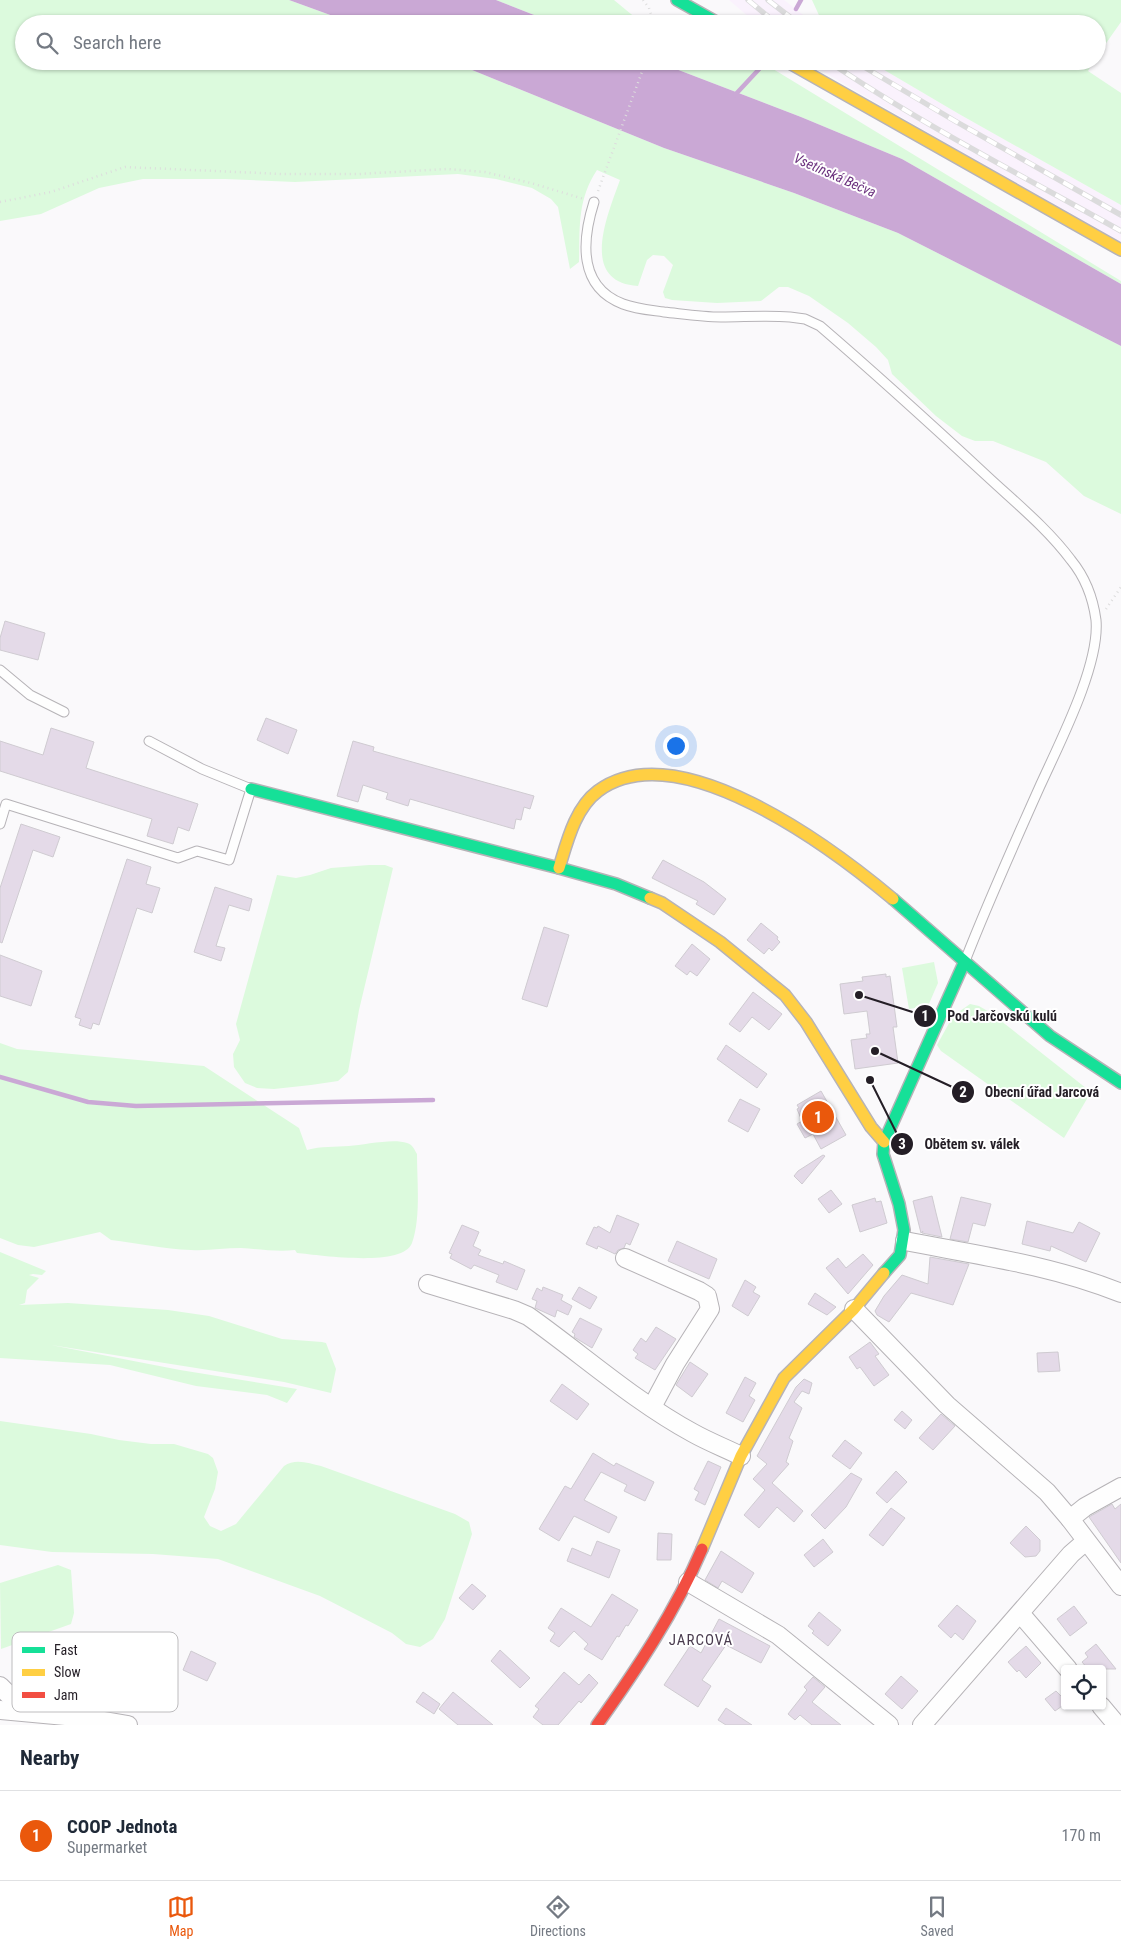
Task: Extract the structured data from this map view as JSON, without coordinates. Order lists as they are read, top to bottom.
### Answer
{
  "districts": ["JARCOVÁ"],
  "water": ["Vsetínská Bečva"],
  "places": ["Pod Jarčovskú kulú", "Obecní úřad Jarcová", "Obětem sv. válek"],
  "legend": ["Fast", "Slow", "Jam"],
  "page": {
    "search": "Search here",
    "pins": "1",
    "heading": "Nearby",
    "list": [
      {
        "mark": "1",
        "name": "COOP Jednota",
        "note": "Supermarket",
        "value": "170 m"
      }
    ],
    "nav": ["Map", "Directions", "Saved"]
  }
}
